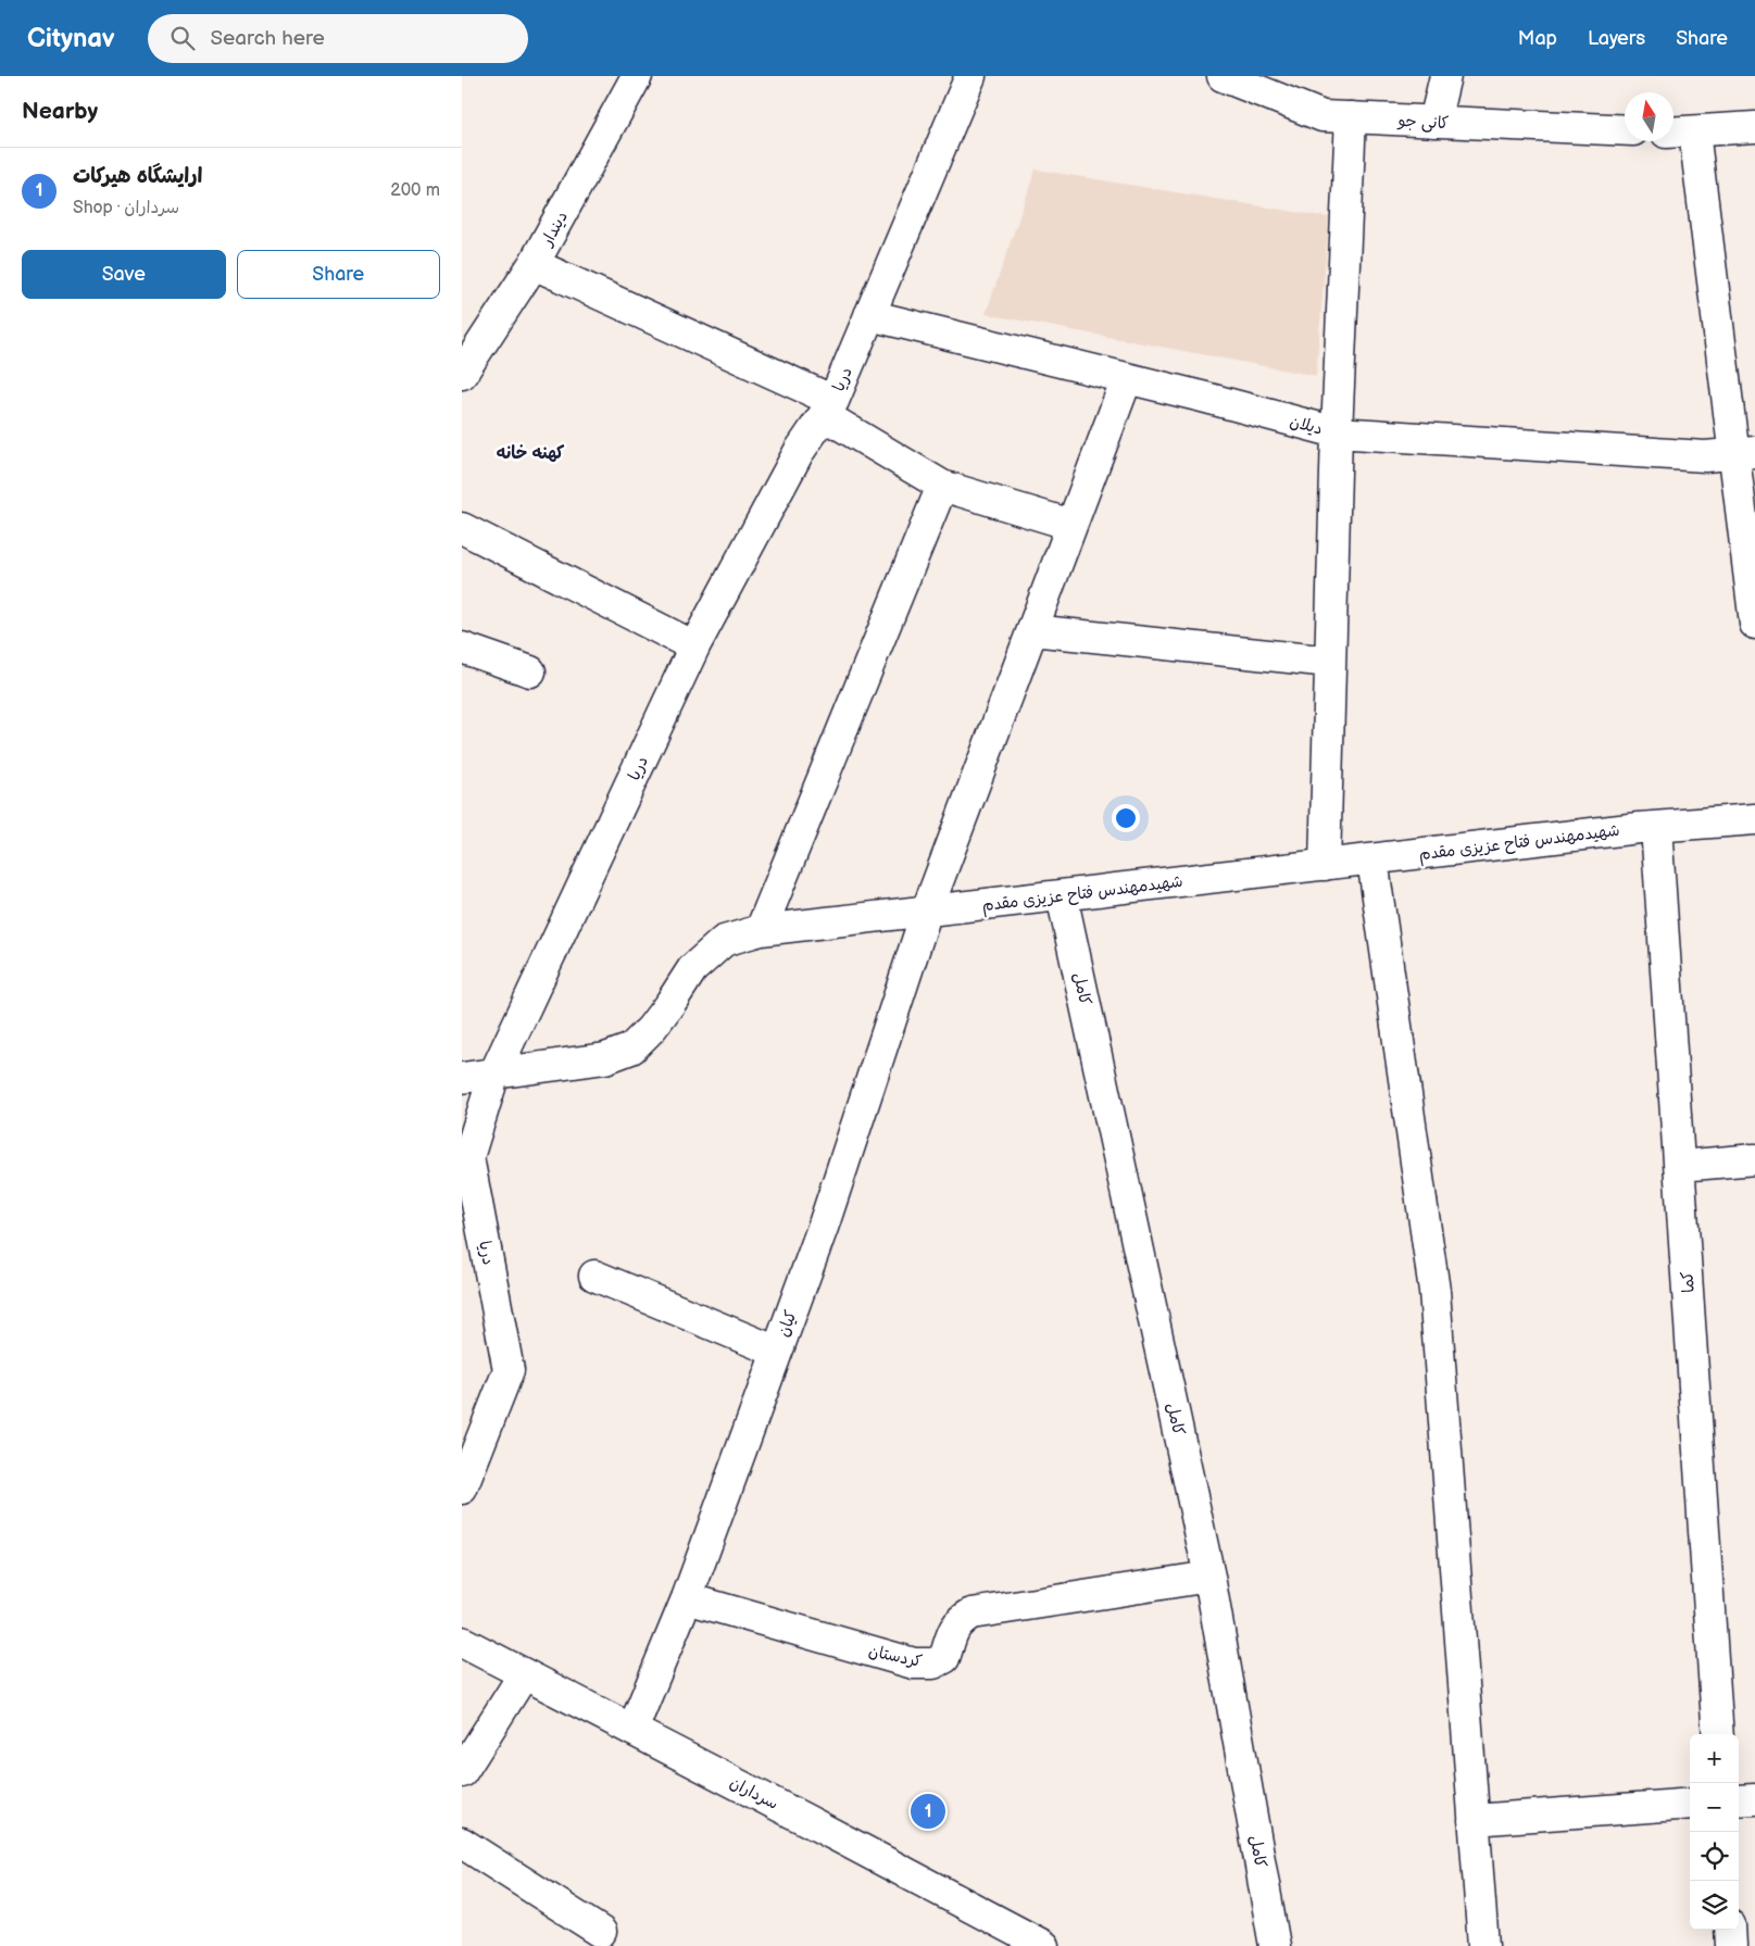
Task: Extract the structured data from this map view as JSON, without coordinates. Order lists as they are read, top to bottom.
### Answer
{
  "streets": {
    "street": [
      "کانی جو",
      "دیندار",
      "دریا",
      "دیلان",
      "شهیدمهندس فتاح عزیزی مقدم",
      "کامل",
      "کما",
      "کیان",
      "کردستان",
      "سرداران"
    ]
  },
  "crossings": [
    ["دریا", "دیلان"],
    ["دریا", "شهیدمهندس فتاح عزیزی مقدم"],
    ["دیلان", "کیان"],
    ["شهیدمهندس فتاح عزیزی مقدم", "کامل"],
    ["شهیدمهندس فتاح عزیزی مقدم", "کما"],
    ["شهیدمهندس فتاح عزیزی مقدم", "کیان"],
    ["کامل", "کردستان"],
    ["کیان", "کردستان"],
    ["کیان", "سرداران"]
  ],
  "districts": ["کهنه خانه"],
  "north": "top",
  "page": {
    "header": "Citynav",
    "search": "Search here",
    "nav": ["Map", "Layers", "Share"],
    "heading": "Nearby",
    "list": [
      {
        "mark": "1",
        "name": "ارایشگاە هیرکات",
        "note": "Shop · سرداران",
        "value": "200 m"
      }
    ],
    "buttons": ["Save", "Share"],
    "map_buttons": ["+", "−"],
    "pins": "1"
  }
}
